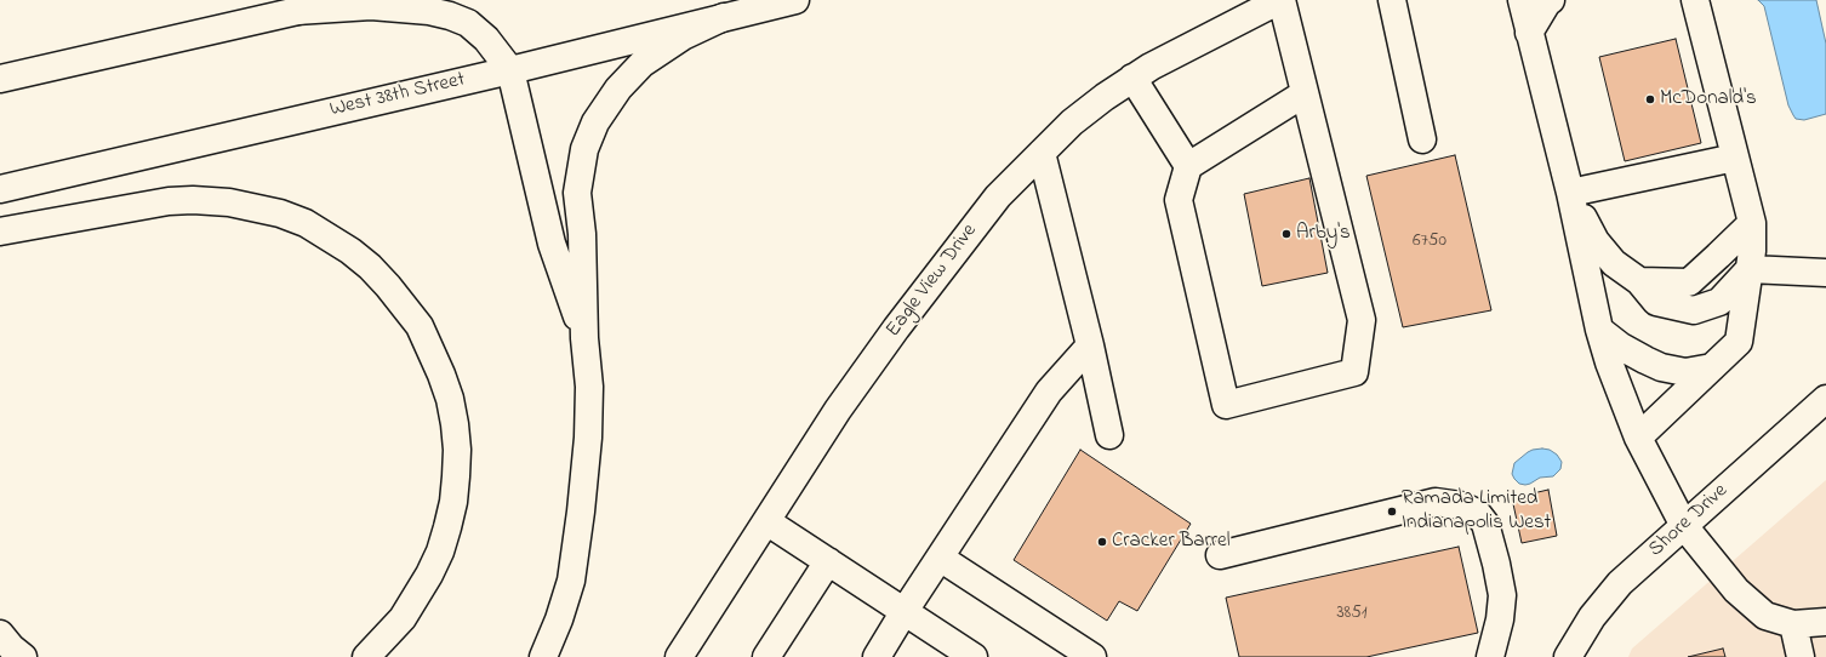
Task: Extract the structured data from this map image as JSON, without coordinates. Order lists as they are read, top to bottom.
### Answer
{
  "streets": {
    "main road": ["West 38th Street", "Eagle View Drive", "Shore Drive"]
  },
  "places": [
    "McDonald's",
    "Arby's",
    "Ramada Limited Indianapolis West",
    "Cracker Barrel"
  ],
  "house_numbers": ["6750", "3851"]
}
